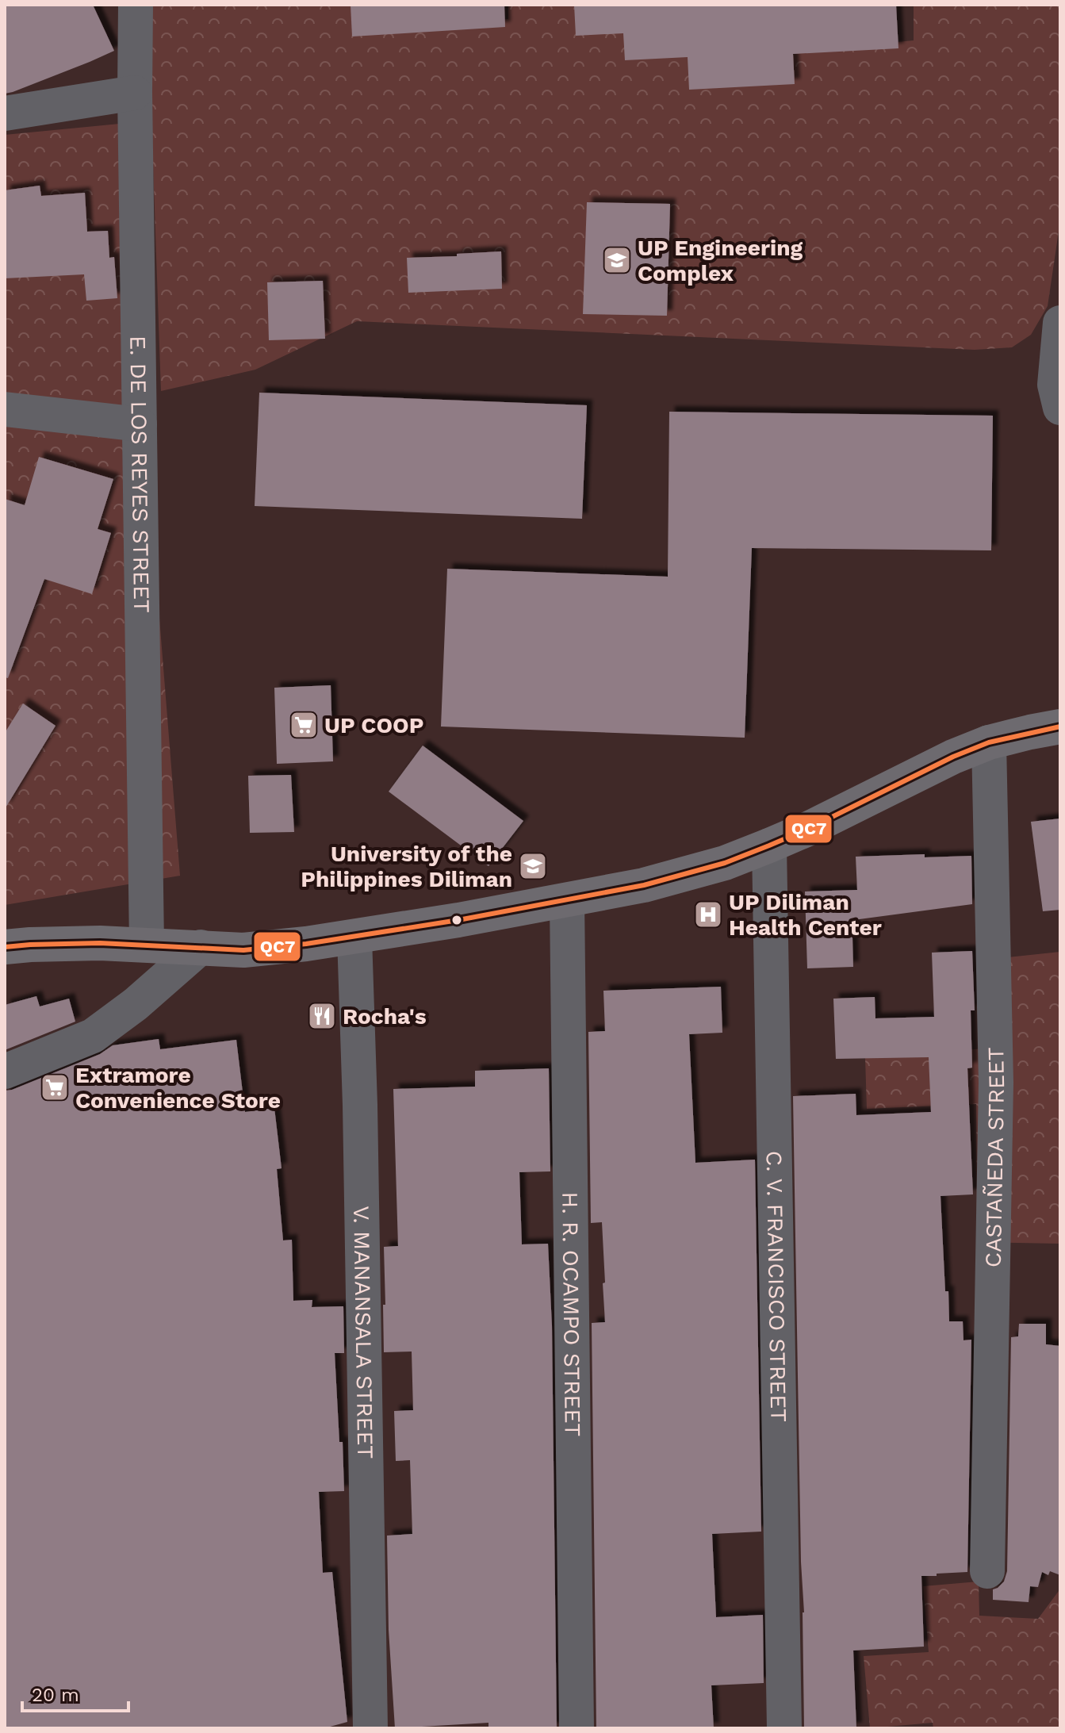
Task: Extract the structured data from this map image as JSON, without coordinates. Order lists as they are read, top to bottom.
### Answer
{
  "streets": {
    "street": [
      "E. DE LOS REYES STREET",
      "CASTAÑEDA STREET",
      "C. V. FRANCISCO STREET",
      "H. R. OCAMPO STREET",
      "V. MANANSALA STREET"
    ]
  },
  "places": {
    "school or university": ["UP Engineering Complex", "University of the Philippines Diliman"],
    "supermarket": ["UP COOP", "Extramore Convenience Store"],
    "hospital": ["UP Diliman Health Center"],
    "restaurant": ["Rocha's"]
  },
  "lines": ["transit line QC7"],
  "scale_bar": "20 m"
}
